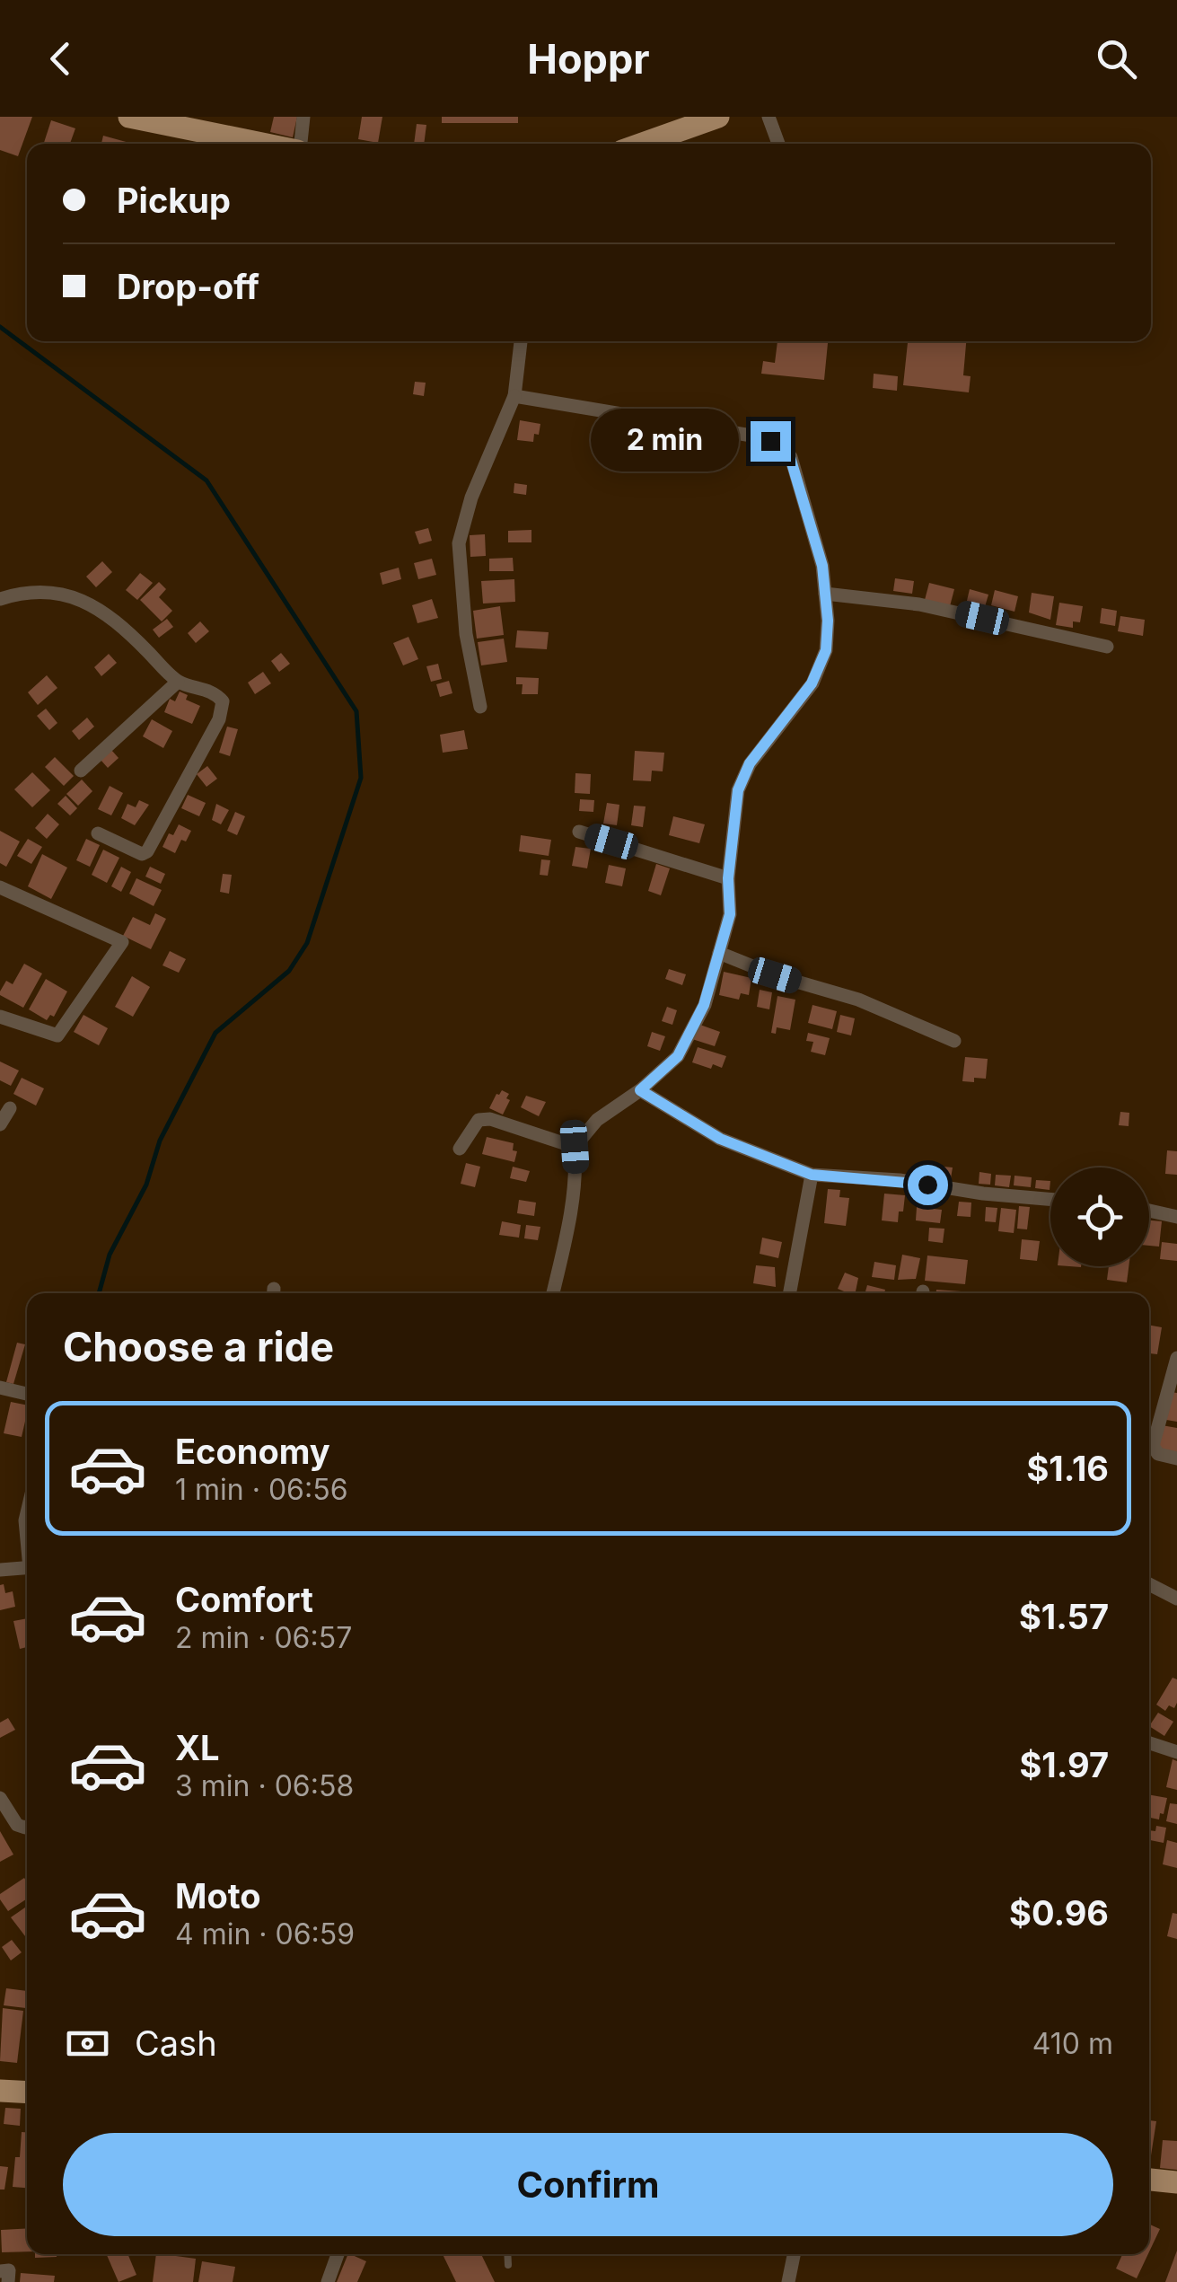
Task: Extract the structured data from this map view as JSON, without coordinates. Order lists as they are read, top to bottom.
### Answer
{
  "page": {
    "header": "Hoppr",
    "banner": ["Pickup", "Drop-off"],
    "bubble": "2 min",
    "heading": "Choose a ride",
    "list": [
      {
        "name": "Economy",
        "note": "1 min · 06:56",
        "value": "$1.16"
      },
      {
        "name": "Comfort",
        "note": "2 min · 06:57",
        "value": "$1.57"
      },
      {
        "name": "XL",
        "note": "3 min · 06:58",
        "value": "$1.97"
      },
      {
        "name": "Moto",
        "note": "4 min · 06:59",
        "value": "$0.96"
      }
    ],
    "pay": ["Cash", "410 m"],
    "buttons": "Confirm"
  }
}
